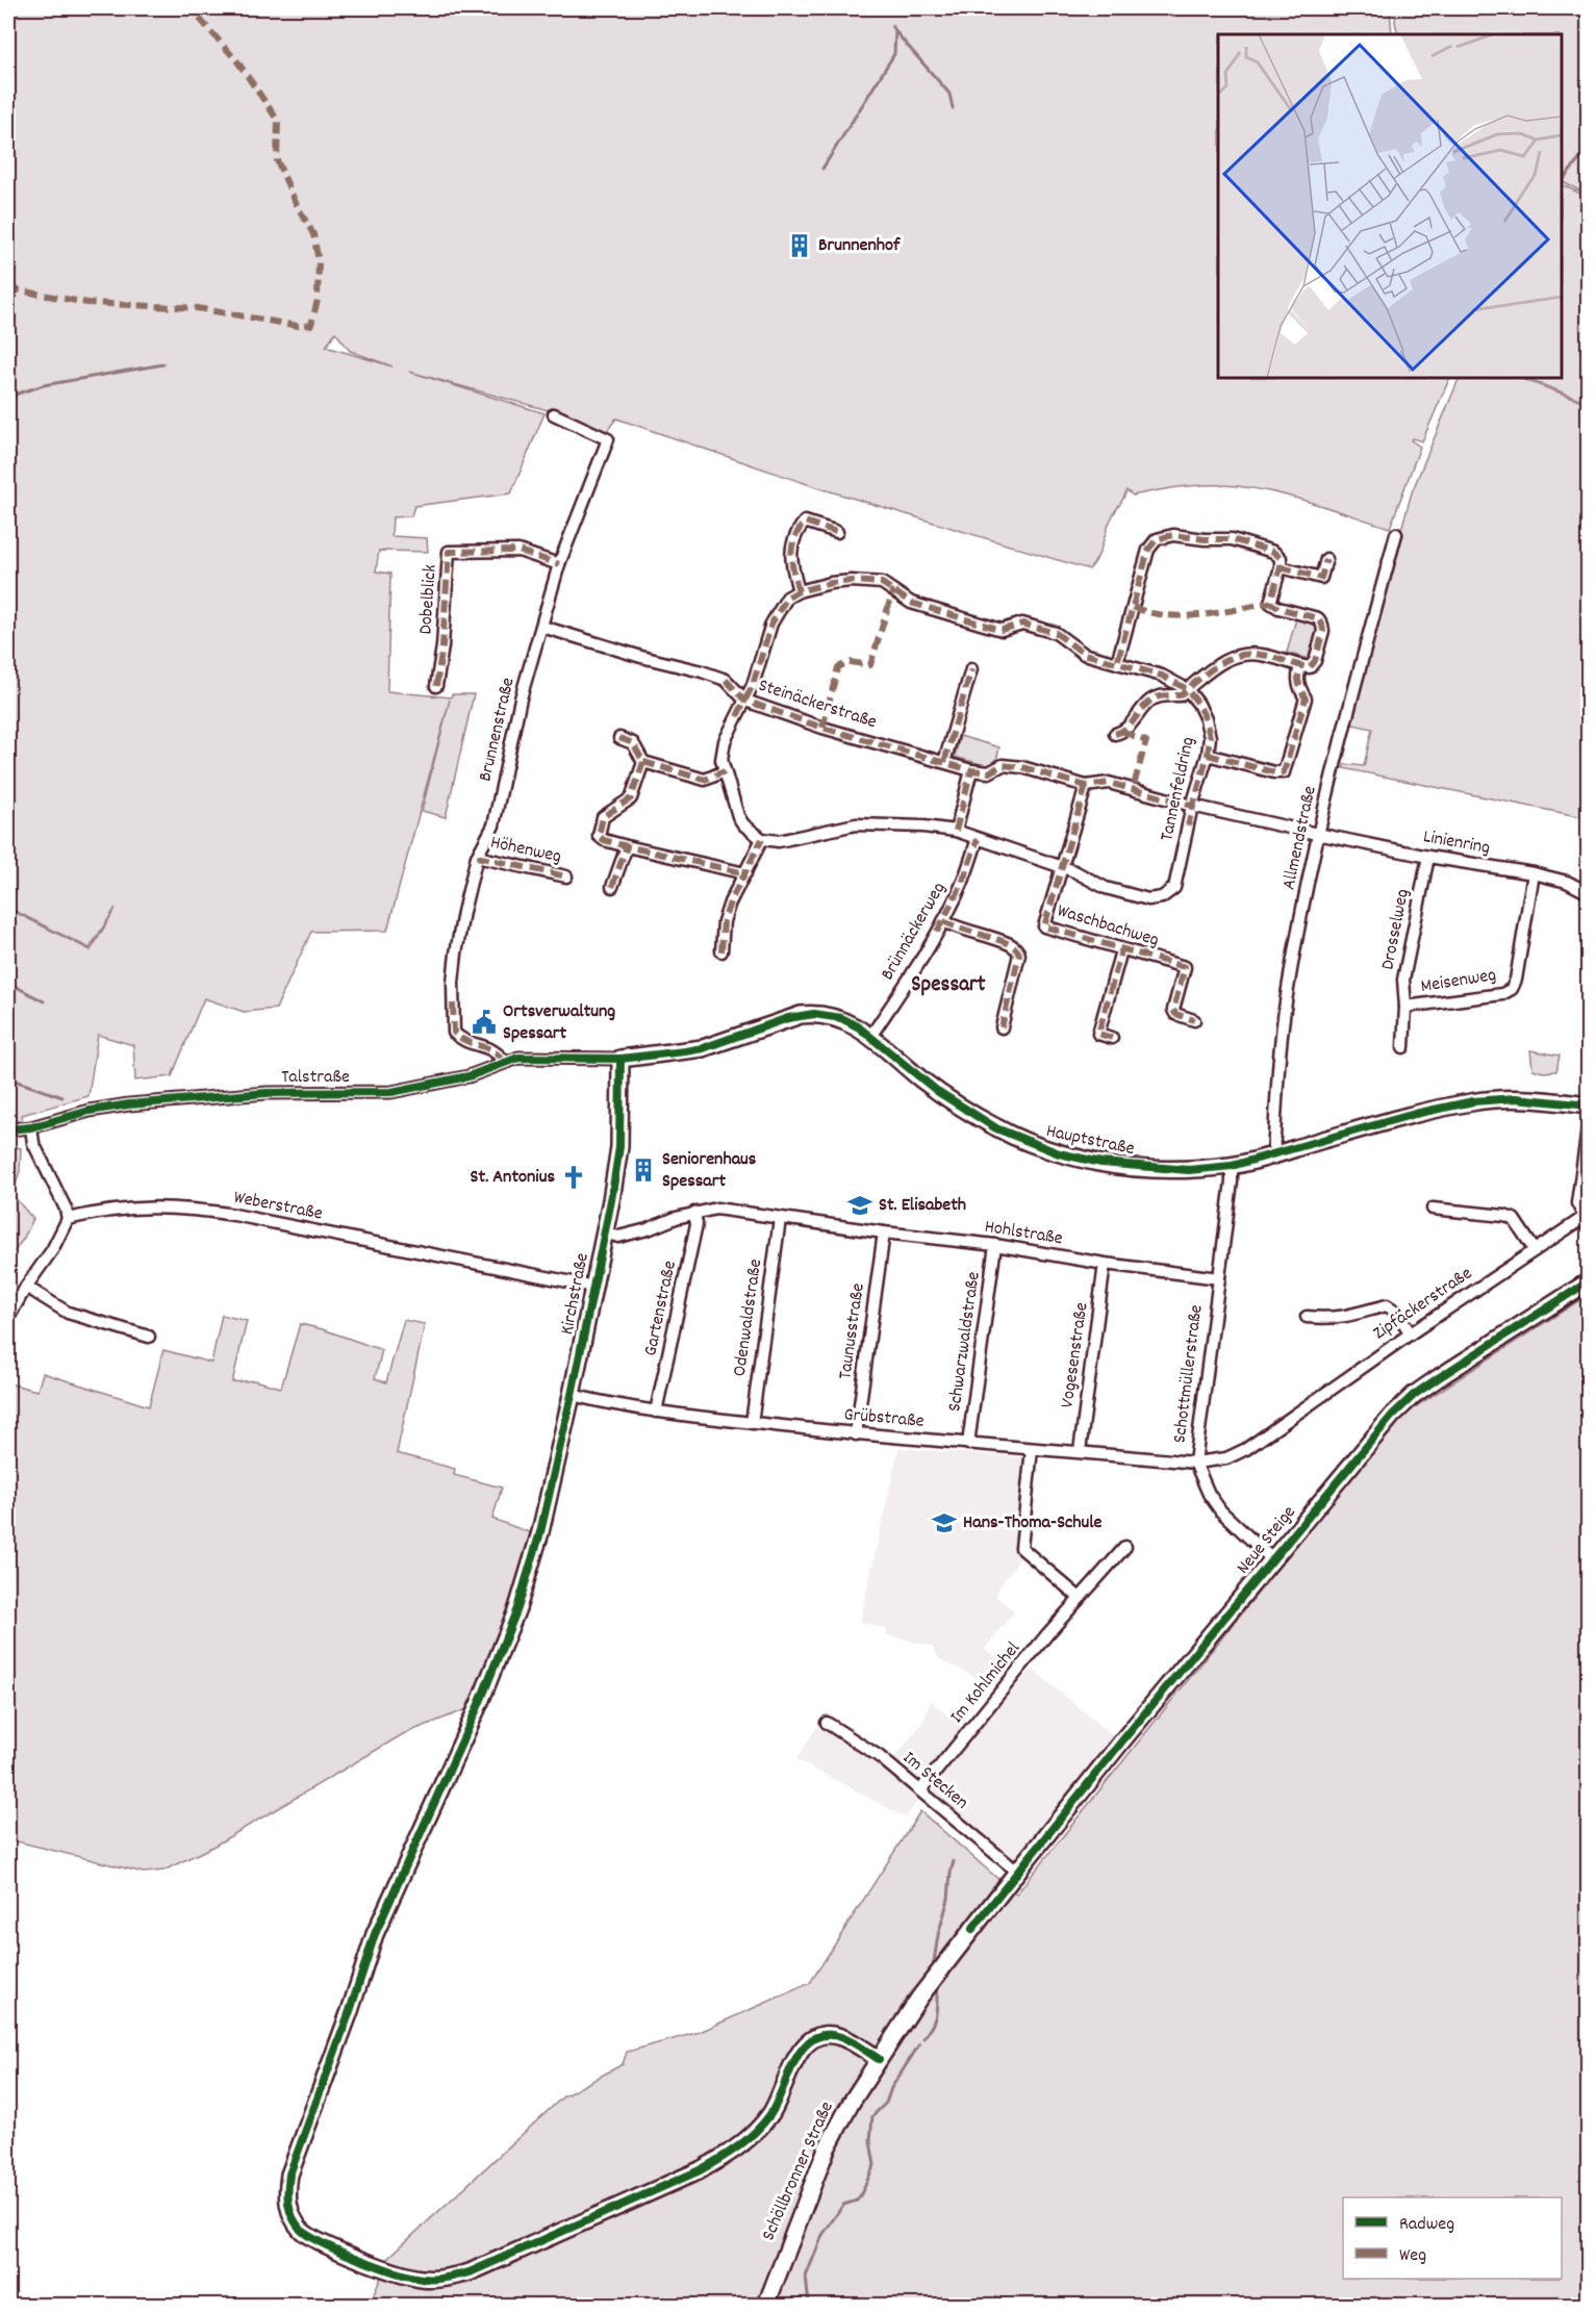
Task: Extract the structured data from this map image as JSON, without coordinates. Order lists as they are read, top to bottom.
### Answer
{
  "streets": {
    "street": [
      "Dobelblick",
      "Steinäckerstraße",
      "Brunnenstraße",
      "Tannenfeldring",
      "Allmendstraße",
      "Linienring",
      "Höhenweg",
      "Waschbachweg",
      "Drosselweg",
      "Brünnäckerweg",
      "Meisenweg",
      "Talstraße",
      "Hauptstraße",
      "Weberstraße",
      "Hohlstraße",
      "Kirchstraße",
      "Zipfäckerstraße",
      "Gartenstraße",
      "Odenwaldstraße",
      "Taunusstraße",
      "Schwarzwaldstraße",
      "Vogesenstraße",
      "Schottmüllerstraße",
      "Grübstraße",
      "Neue Steige",
      "Im Kohlmichel",
      "Im Stecken",
      "Schöllbronner Straße"
    ]
  },
  "crossings": [
    ["Dobelblick", "Brunnenstraße"],
    ["Steinäckerstraße", "Brunnenstraße"],
    ["Steinäckerstraße", "Tannenfeldring"],
    ["Steinäckerstraße", "Allmendstraße"],
    ["Steinäckerstraße", "Linienring"],
    ["Brunnenstraße", "Höhenweg"],
    ["Brunnenstraße", "Talstraße"],
    ["Tannenfeldring", "Waschbachweg"],
    ["Tannenfeldring", "Brünnäckerweg"],
    ["Allmendstraße", "Linienring"],
    ["Allmendstraße", "Hauptstraße"],
    ["Linienring", "Drosselweg"],
    ["Linienring", "Meisenweg"],
    ["Drosselweg", "Meisenweg"],
    ["Brünnäckerweg", "Hauptstraße"],
    ["Talstraße", "Hauptstraße"],
    ["Talstraße", "Kirchstraße"],
    ["Hauptstraße", "Kirchstraße"],
    ["Hauptstraße", "Schottmüllerstraße"],
    ["Weberstraße", "Kirchstraße"],
    ["Hohlstraße", "Kirchstraße"],
    ["Hohlstraße", "Gartenstraße"],
    ["Hohlstraße", "Odenwaldstraße"],
    ["Hohlstraße", "Taunusstraße"],
    ["Hohlstraße", "Schwarzwaldstraße"],
    ["Hohlstraße", "Vogesenstraße"],
    ["Hohlstraße", "Schottmüllerstraße"],
    ["Kirchstraße", "Grübstraße"],
    ["Kirchstraße", "Neue Steige"],
    ["Kirchstraße", "Schöllbronner Straße"],
    ["Zipfäckerstraße", "Schottmüllerstraße"],
    ["Zipfäckerstraße", "Grübstraße"],
    ["Gartenstraße", "Grübstraße"],
    ["Odenwaldstraße", "Grübstraße"],
    ["Taunusstraße", "Grübstraße"],
    ["Schwarzwaldstraße", "Grübstraße"],
    ["Vogesenstraße", "Grübstraße"],
    ["Schottmüllerstraße", "Grübstraße"],
    ["Schottmüllerstraße", "Neue Steige"],
    ["Neue Steige", "Im Stecken"],
    ["Neue Steige", "Schöllbronner Straße"],
    ["Im Kohlmichel", "Im Stecken"]
  ],
  "districts": ["Spessart"],
  "places": {
    "building": ["Brunnenhof", "Seniorenhaus Spessart"],
    "public building": ["Ortsverwaltung Spessart"],
    "church": ["St. Antonius"],
    "school or university": ["St. Elisabeth", "Hans-Thoma-Schule"]
  },
  "legend": ["Radweg", "Weg"]
}
